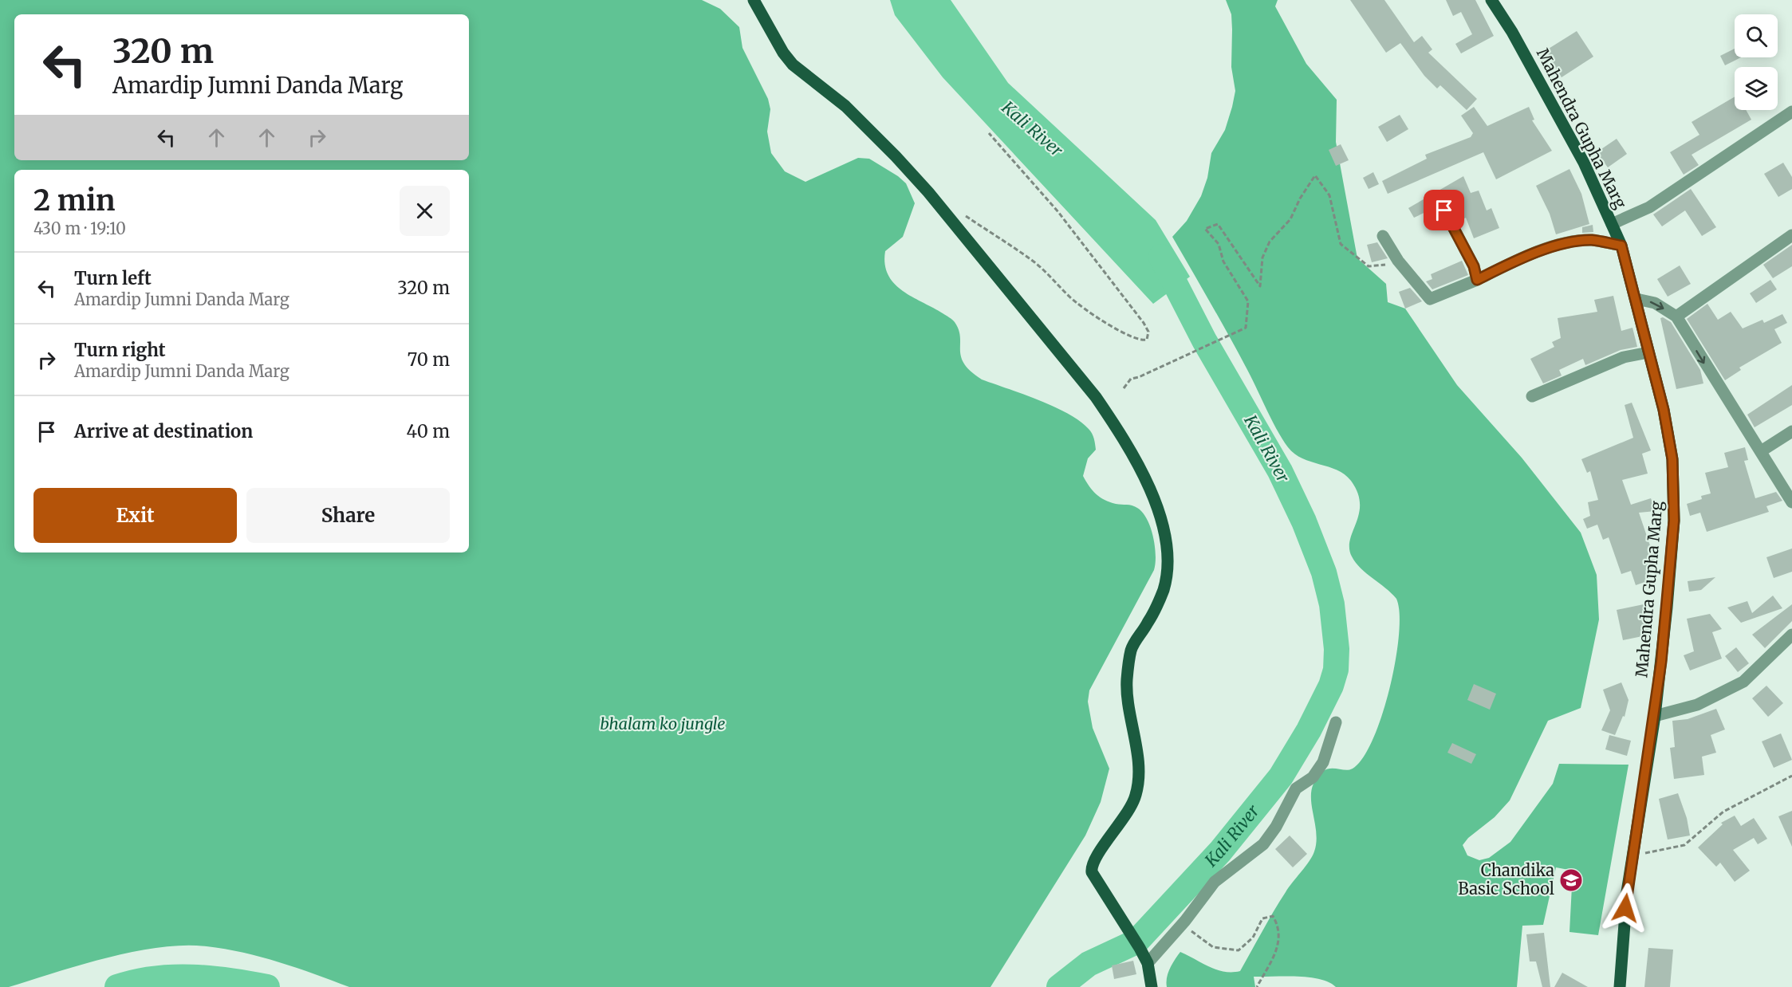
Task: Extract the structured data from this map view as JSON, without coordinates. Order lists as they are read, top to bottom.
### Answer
{
  "streets": {
    "main road": ["Mahendra Gupha Marg"]
  },
  "water": ["Kali River"],
  "parks": ["bhalam ko jungle"],
  "places": {
    "school or university": ["Chandika Basic School"]
  },
  "page": {
    "turn": ["320 m", "Amardip Jumni Danda Marg"],
    "heading": ["2 min", "430 m · 19:10"],
    "list": [
      {
        "name": "Turn left",
        "note": "Amardip Jumni Danda Marg",
        "value": "320 m"
      },
      {
        "name": "Turn right",
        "note": "Amardip Jumni Danda Marg",
        "value": "70 m"
      },
      {
        "name": "Arrive at destination",
        "value": "40 m"
      }
    ],
    "buttons": ["Exit", "Share"]
  }
}
